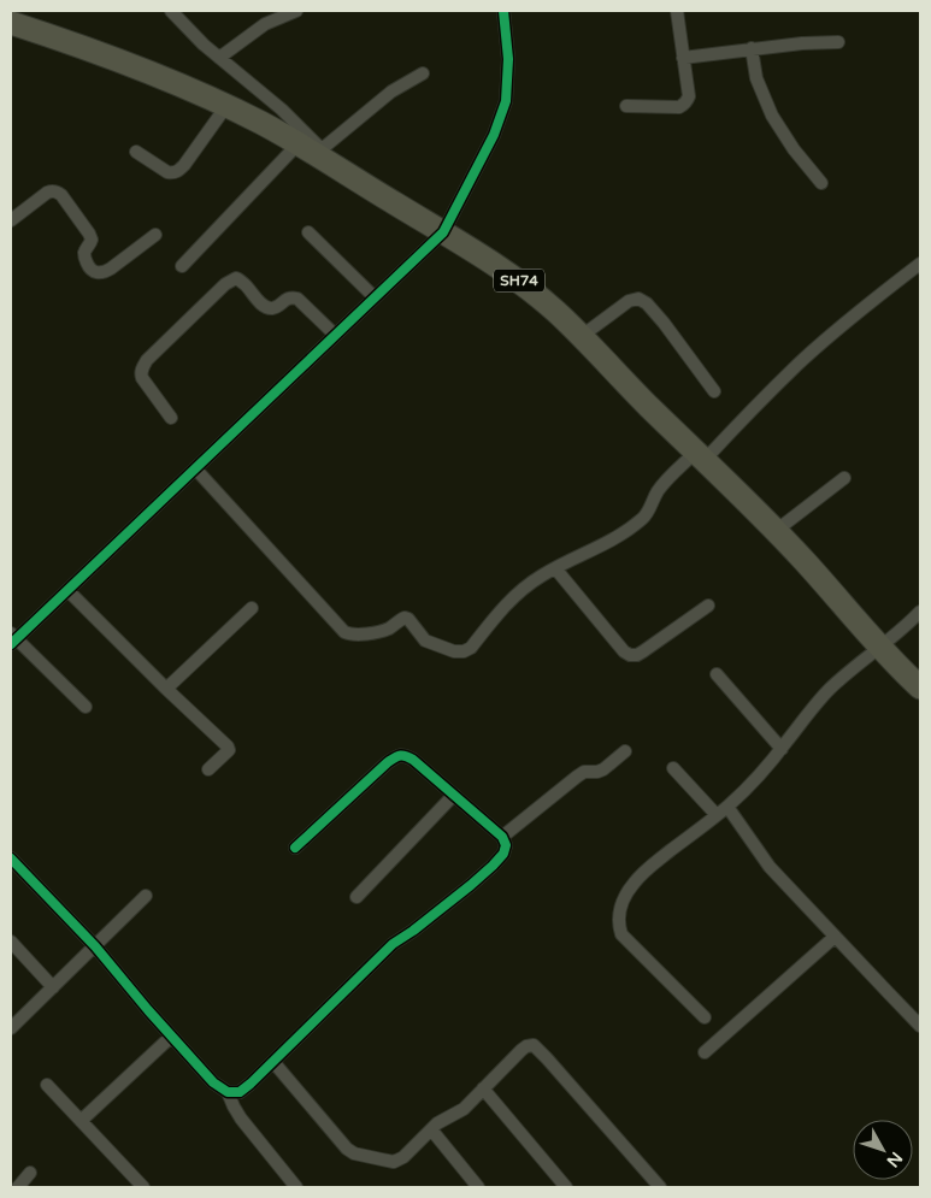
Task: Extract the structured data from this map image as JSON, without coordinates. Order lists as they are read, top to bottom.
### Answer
{
  "streets": {
    "highway": ["SH74"]
  },
  "north": "bottom right"
}
